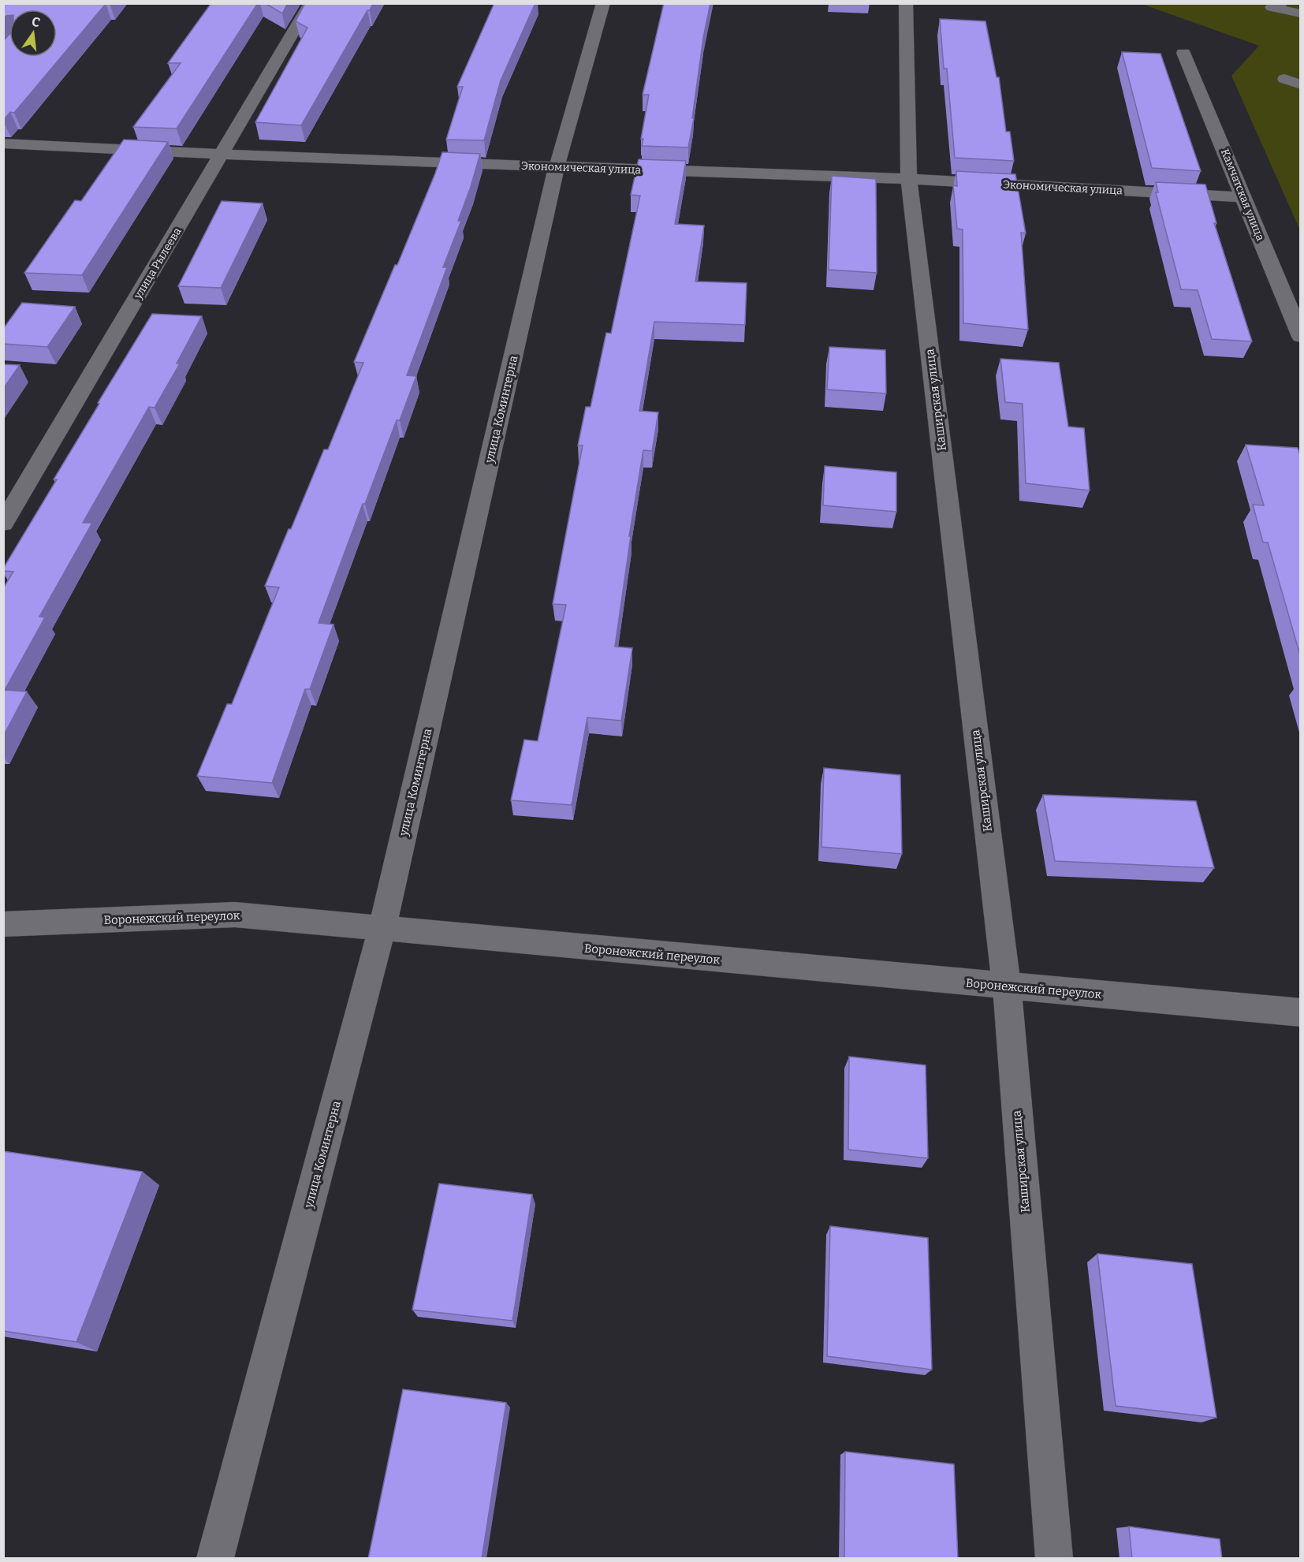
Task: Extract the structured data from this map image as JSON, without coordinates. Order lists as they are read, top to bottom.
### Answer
{
  "streets": {
    "street": [
      "Экономическая улица",
      "Камчатская улица",
      "улица Рылеева",
      "Каширская улица",
      "улица Коминтерна",
      "Воронежский переулок"
    ]
  },
  "crossings": [
    ["Экономическая улица", "Камчатская улица"],
    ["Экономическая улица", "улица Рылеева"],
    ["Экономическая улица", "Каширская улица"],
    ["Экономическая улица", "улица Коминтерна"],
    ["Каширская улица", "Воронежский переулок"],
    ["улица Коминтерна", "Воронежский переулок"]
  ],
  "north": "top"
}
